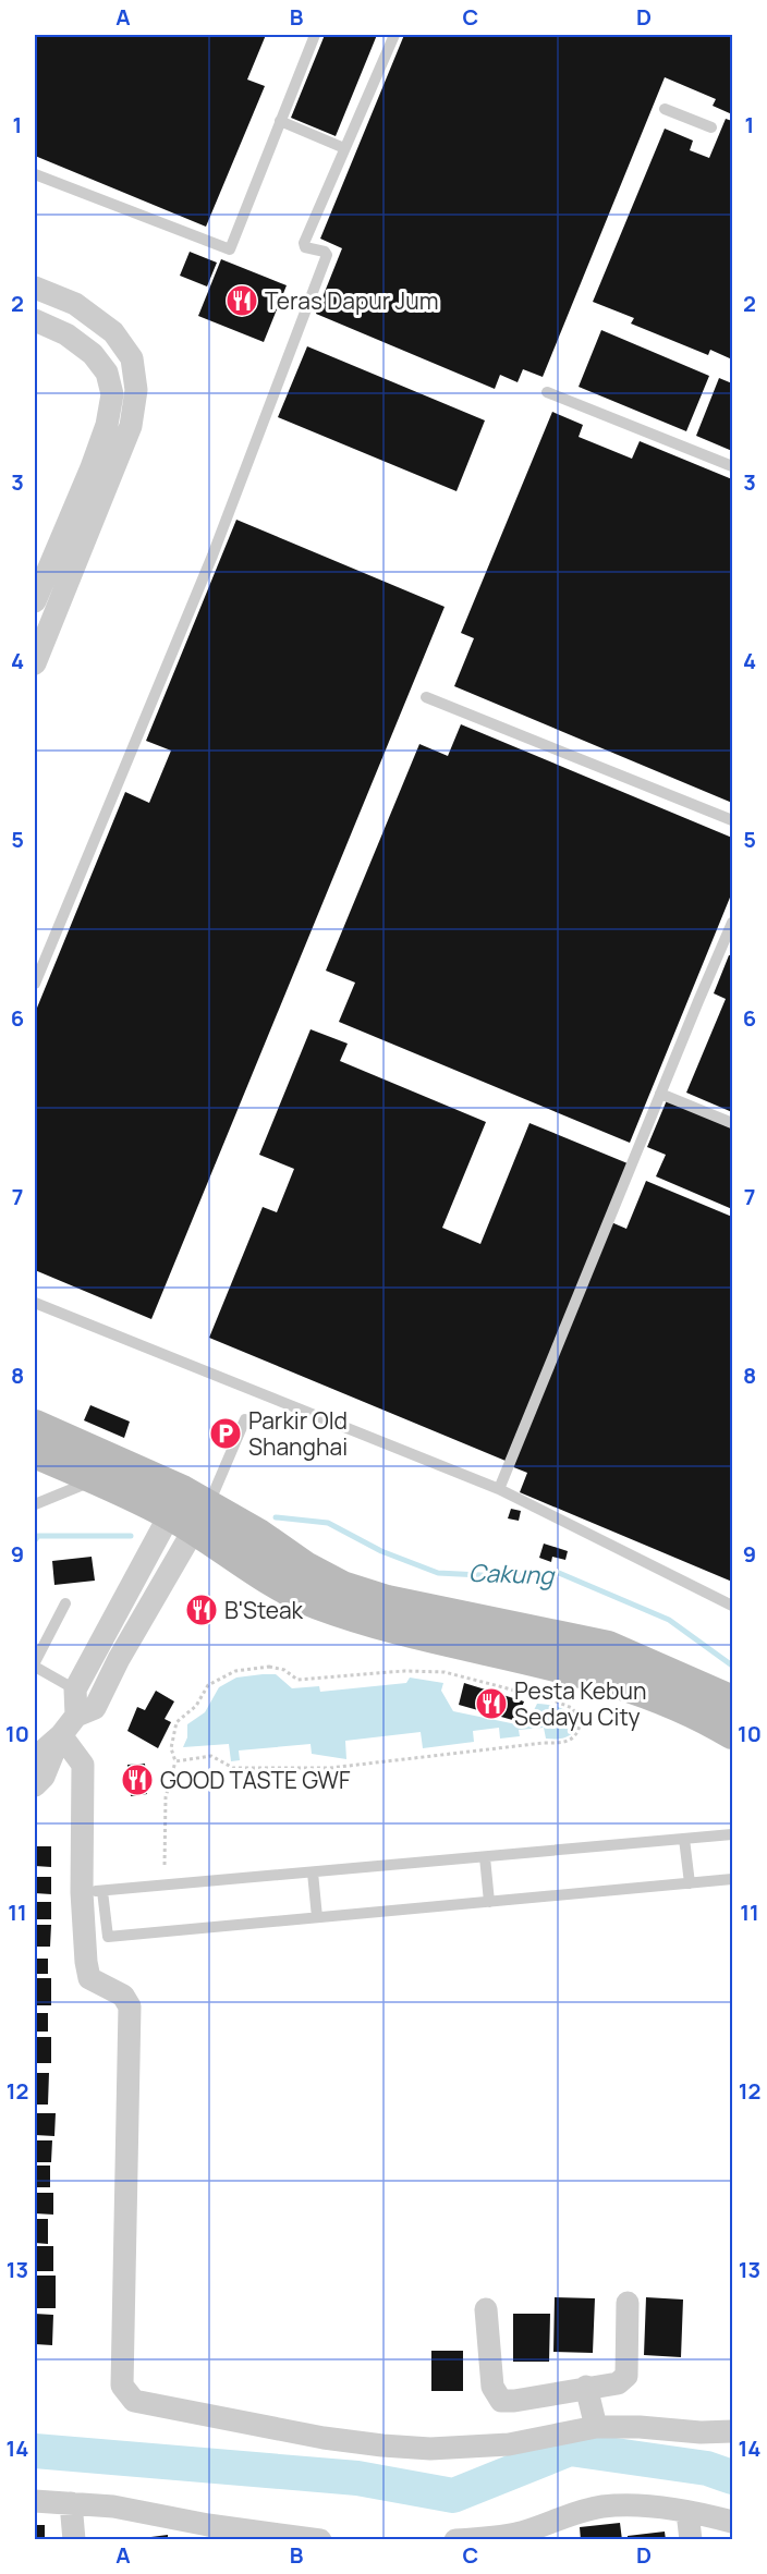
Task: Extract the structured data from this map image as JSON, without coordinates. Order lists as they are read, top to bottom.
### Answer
{
  "water": ["Cakung"],
  "places": {
    "restaurant": [
      "Teras Dapur Jum",
      "B'Steak",
      "Pesta Kebun Sedayu City",
      "GOOD TASTE GWF"
    ],
    "parking": ["Parkir Old Shanghai"]
  },
  "grid": {
    "columns": [
      "A",
      "B",
      "C",
      "D"
    ],
    "rows": [
      "1",
      "2",
      "3",
      "4",
      "5",
      "6",
      "7",
      "8",
      "9",
      "10",
      "11",
      "12",
      "13",
      "14"
    ]
  }
}
